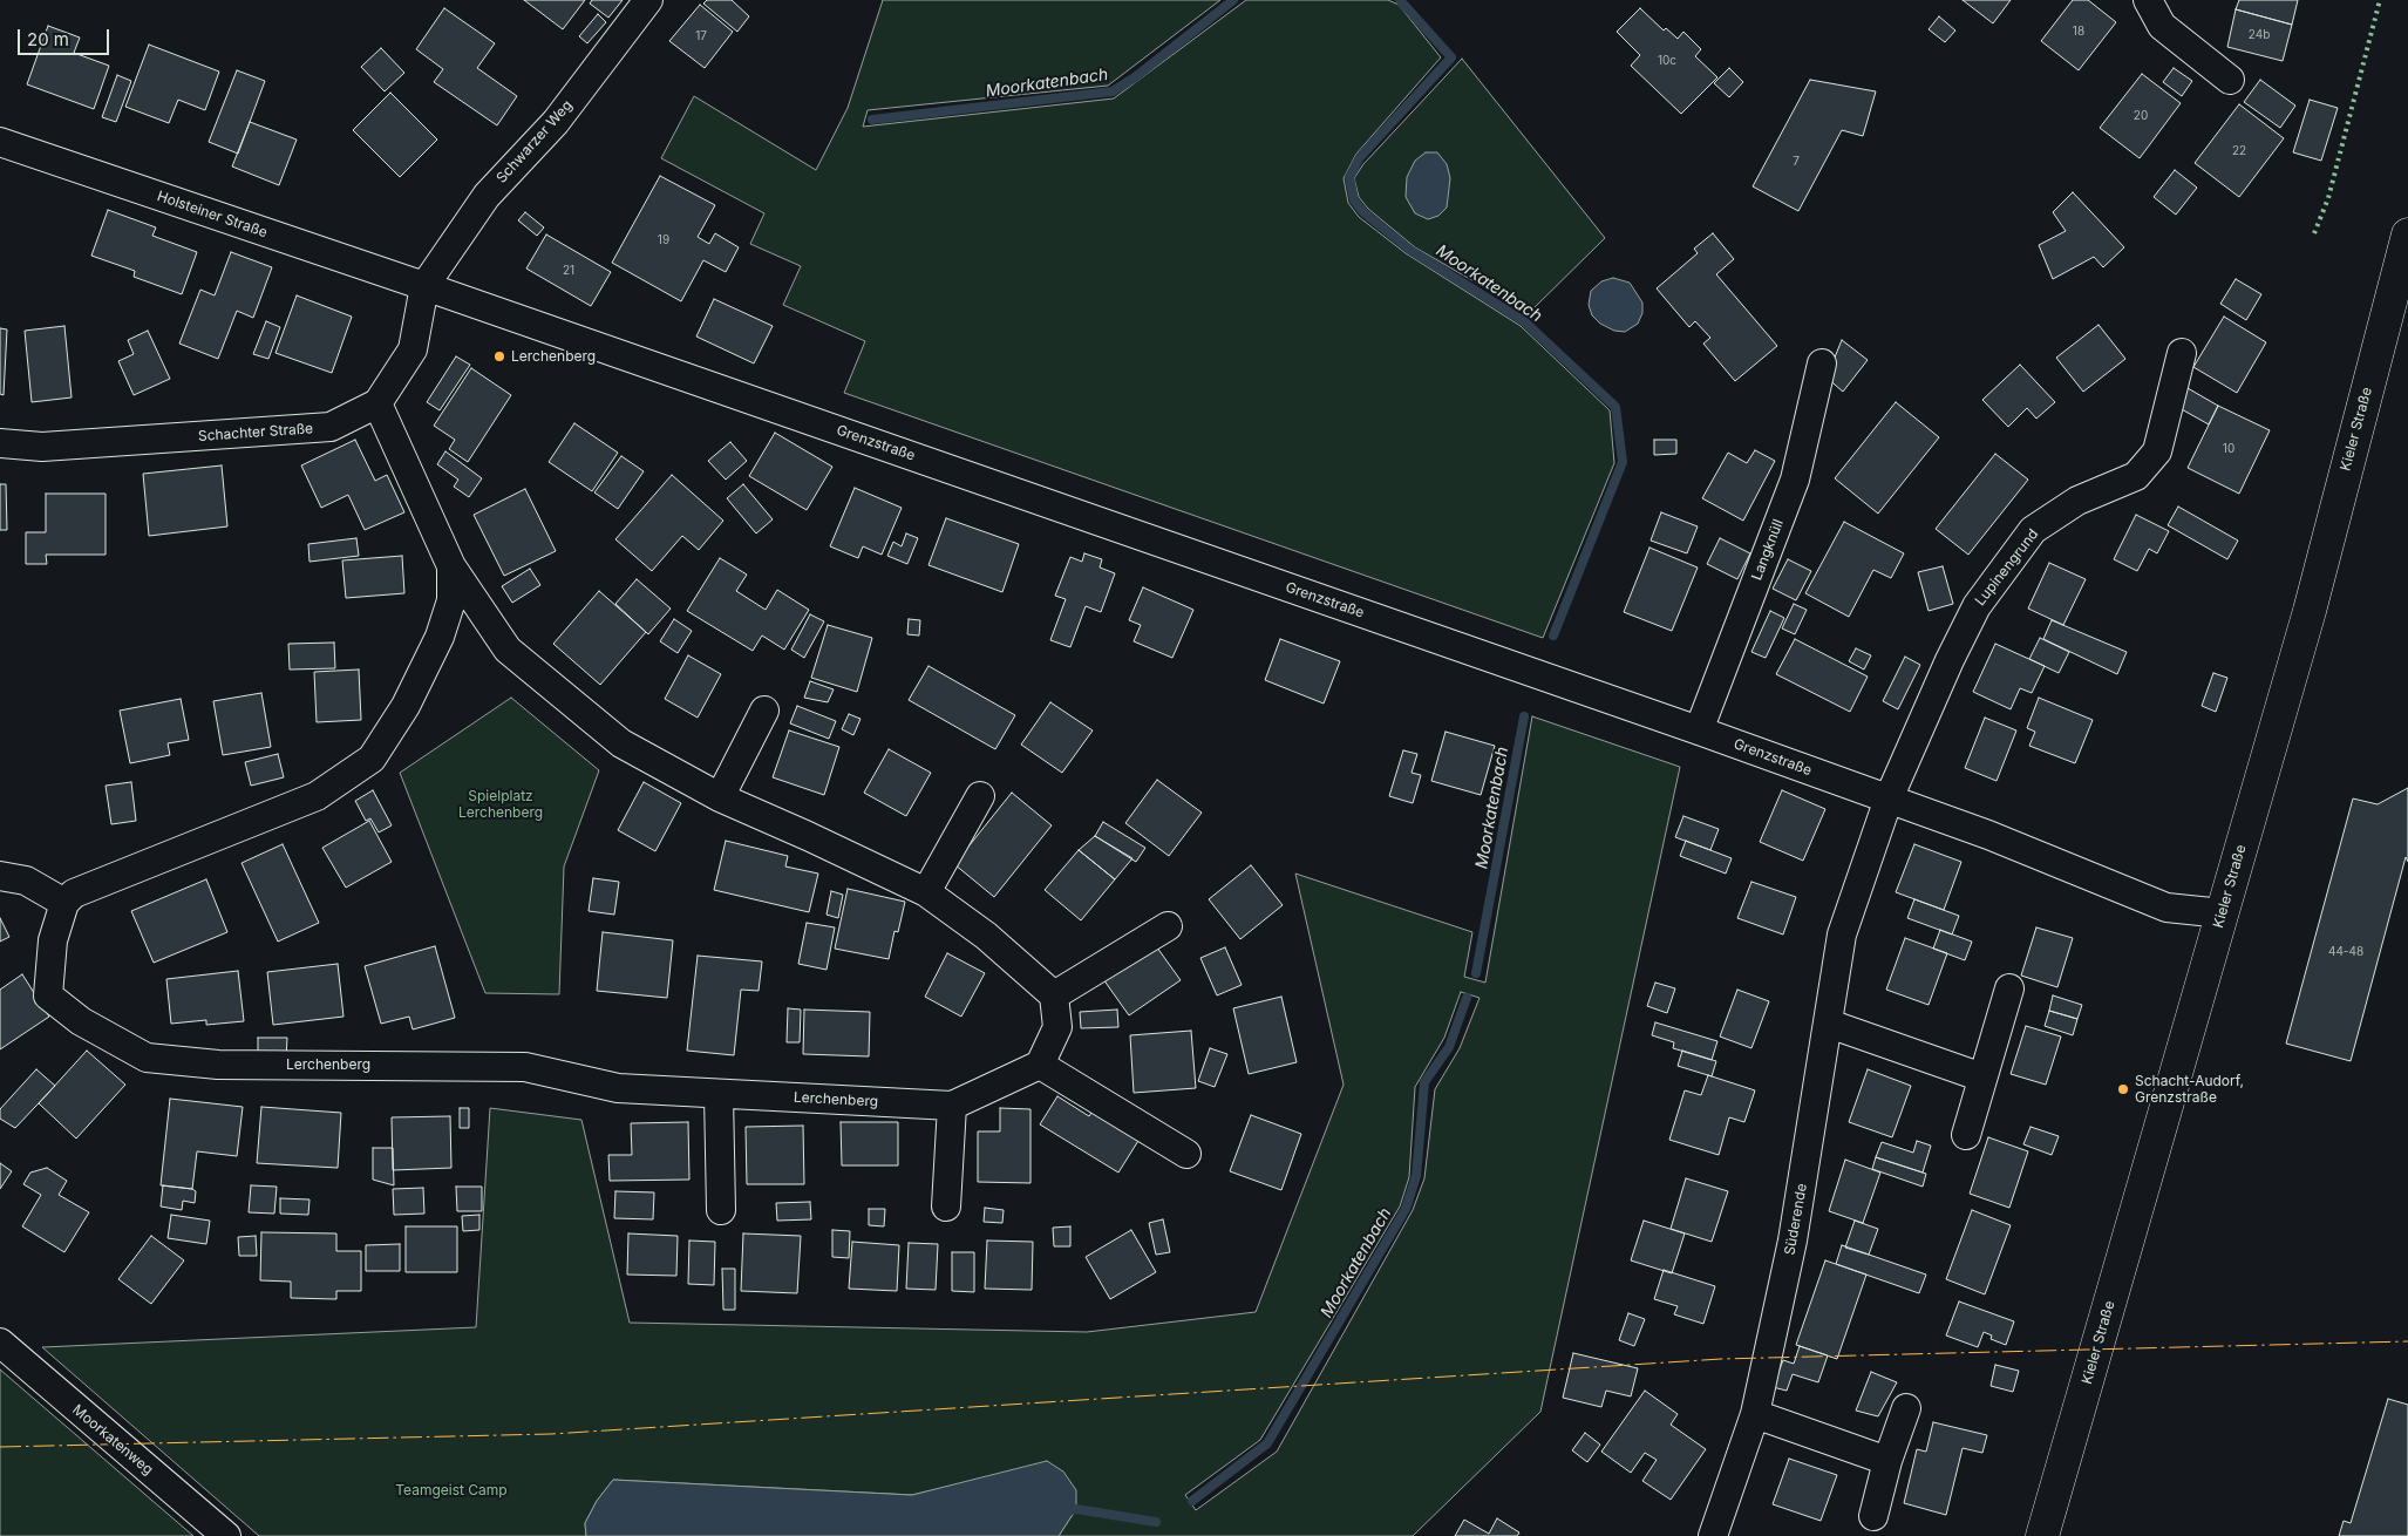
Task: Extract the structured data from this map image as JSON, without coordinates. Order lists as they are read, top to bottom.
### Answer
{
  "streets": {
    "street": [
      "Schwarzer Weg",
      "Holsteiner Straße",
      "Kieler Straße",
      "Schachter Straße",
      "Grenzstraße",
      "Langknüll",
      "Lupinengrund",
      "Lerchenberg",
      "Süderende",
      "Moorkatenweg"
    ]
  },
  "crossings": [
    ["Schwarzer Weg", "Holsteiner Straße"],
    ["Schwarzer Weg", "Grenzstraße"],
    ["Holsteiner Straße", "Grenzstraße"],
    ["Kieler Straße", "Grenzstraße"],
    ["Grenzstraße", "Langknüll"],
    ["Grenzstraße", "Lupinengrund"],
    ["Grenzstraße", "Süderende"],
    ["Lupinengrund", "Süderende"]
  ],
  "water": ["Moorkatenbach"],
  "parks": ["Spielplatz Lerchenberg", "Teamgeist Camp"],
  "places": ["Lerchenberg", "Schacht-Audorf, Grenzstraße"],
  "house_numbers": [
    "18",
    "24b",
    "17",
    "10c",
    "20",
    "22",
    "7",
    "19",
    "21",
    "10",
    "44-48"
  ],
  "scale_bar": "20 m"
}
